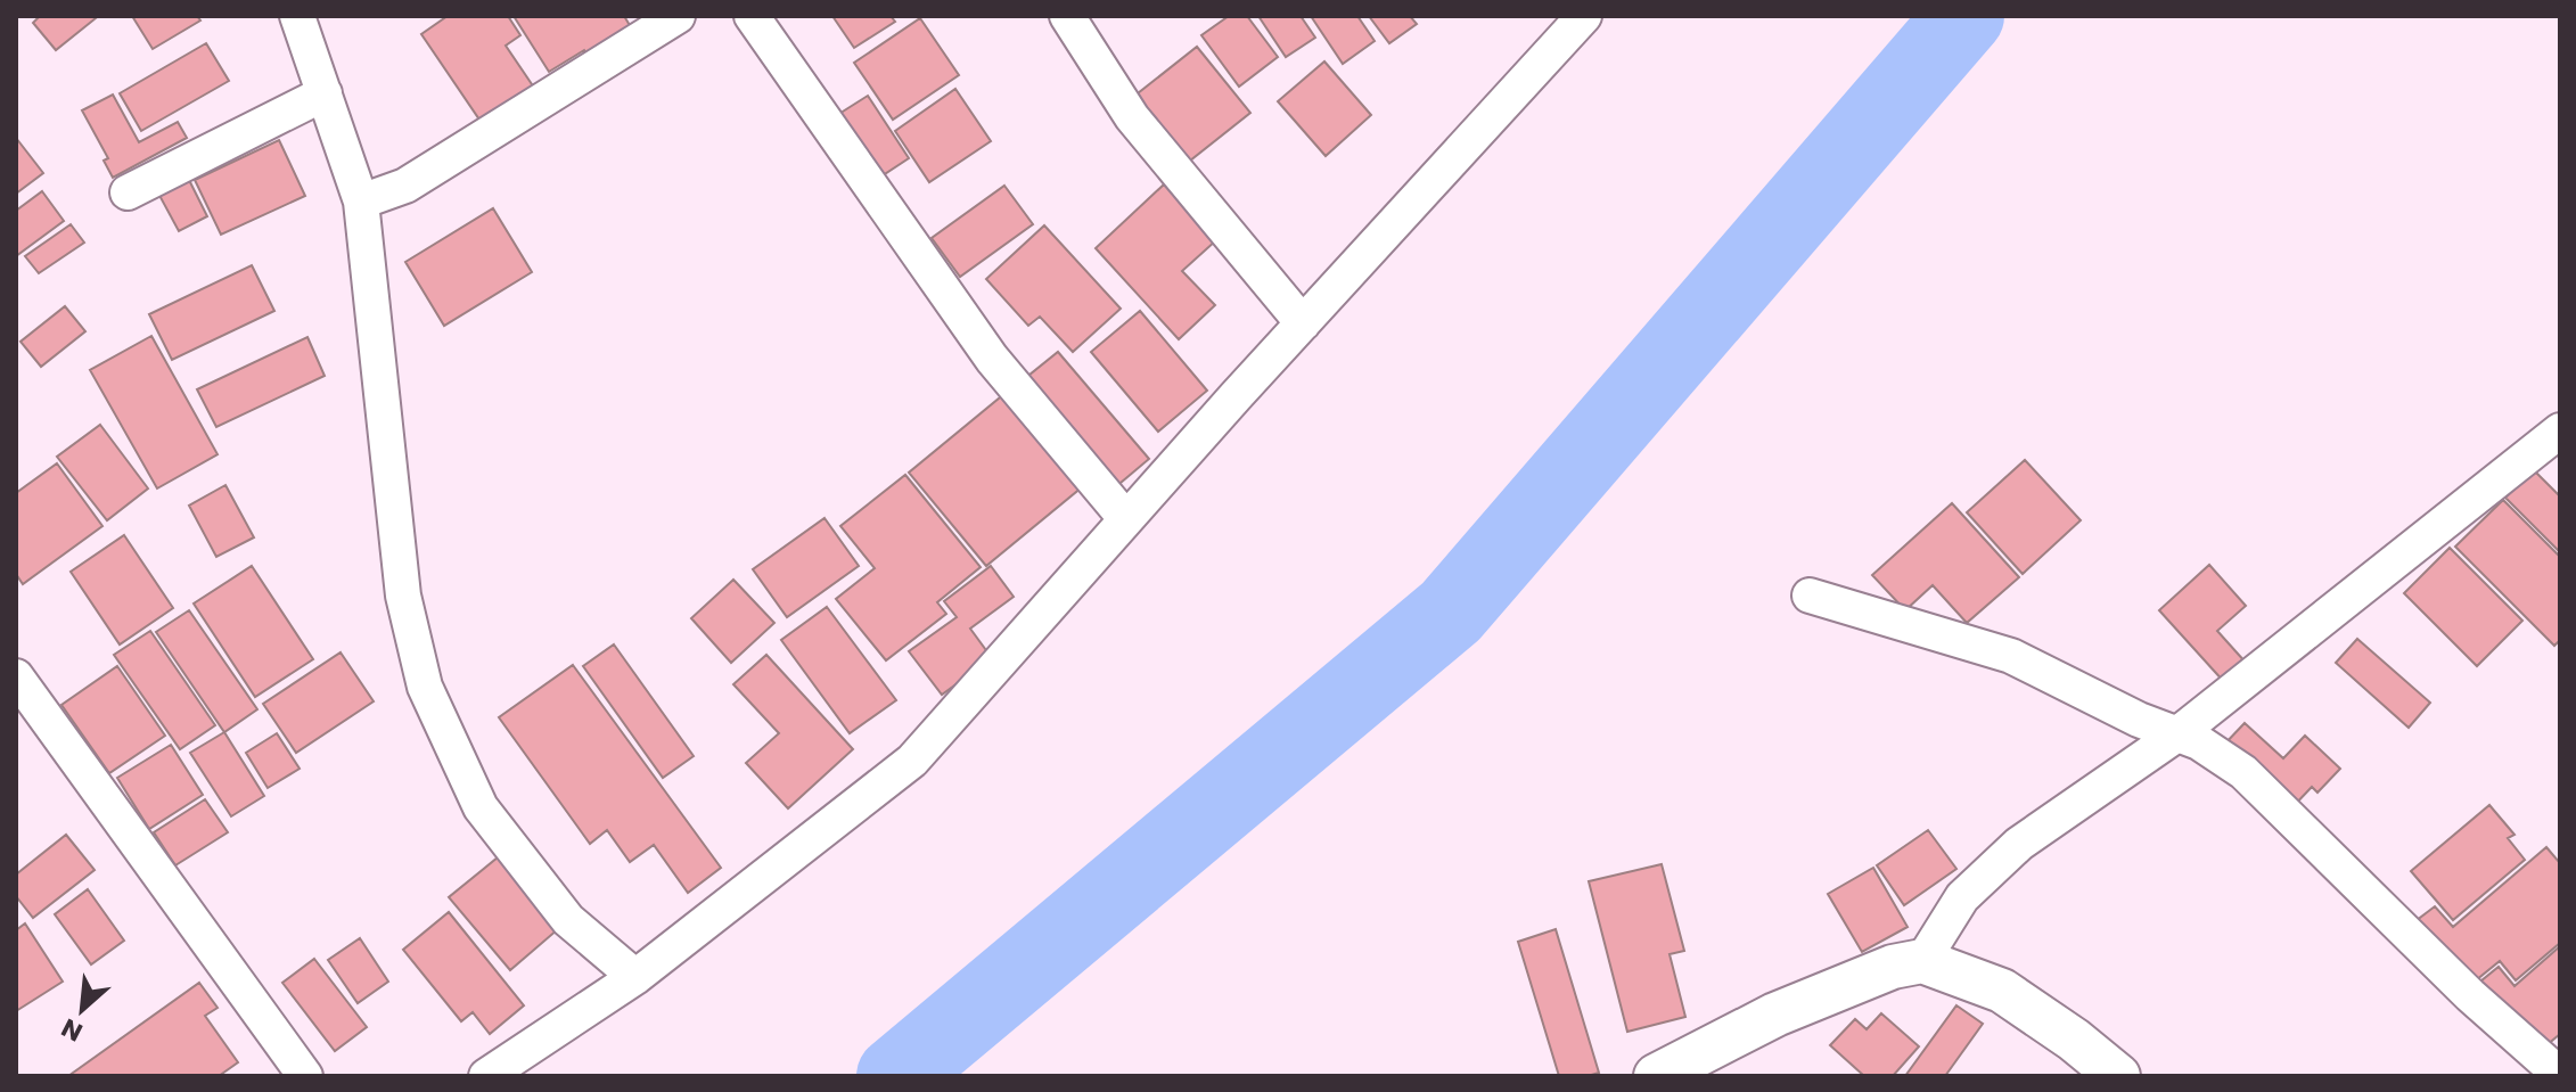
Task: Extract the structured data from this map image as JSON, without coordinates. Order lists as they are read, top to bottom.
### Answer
{
  "north": "bottom left"
}
